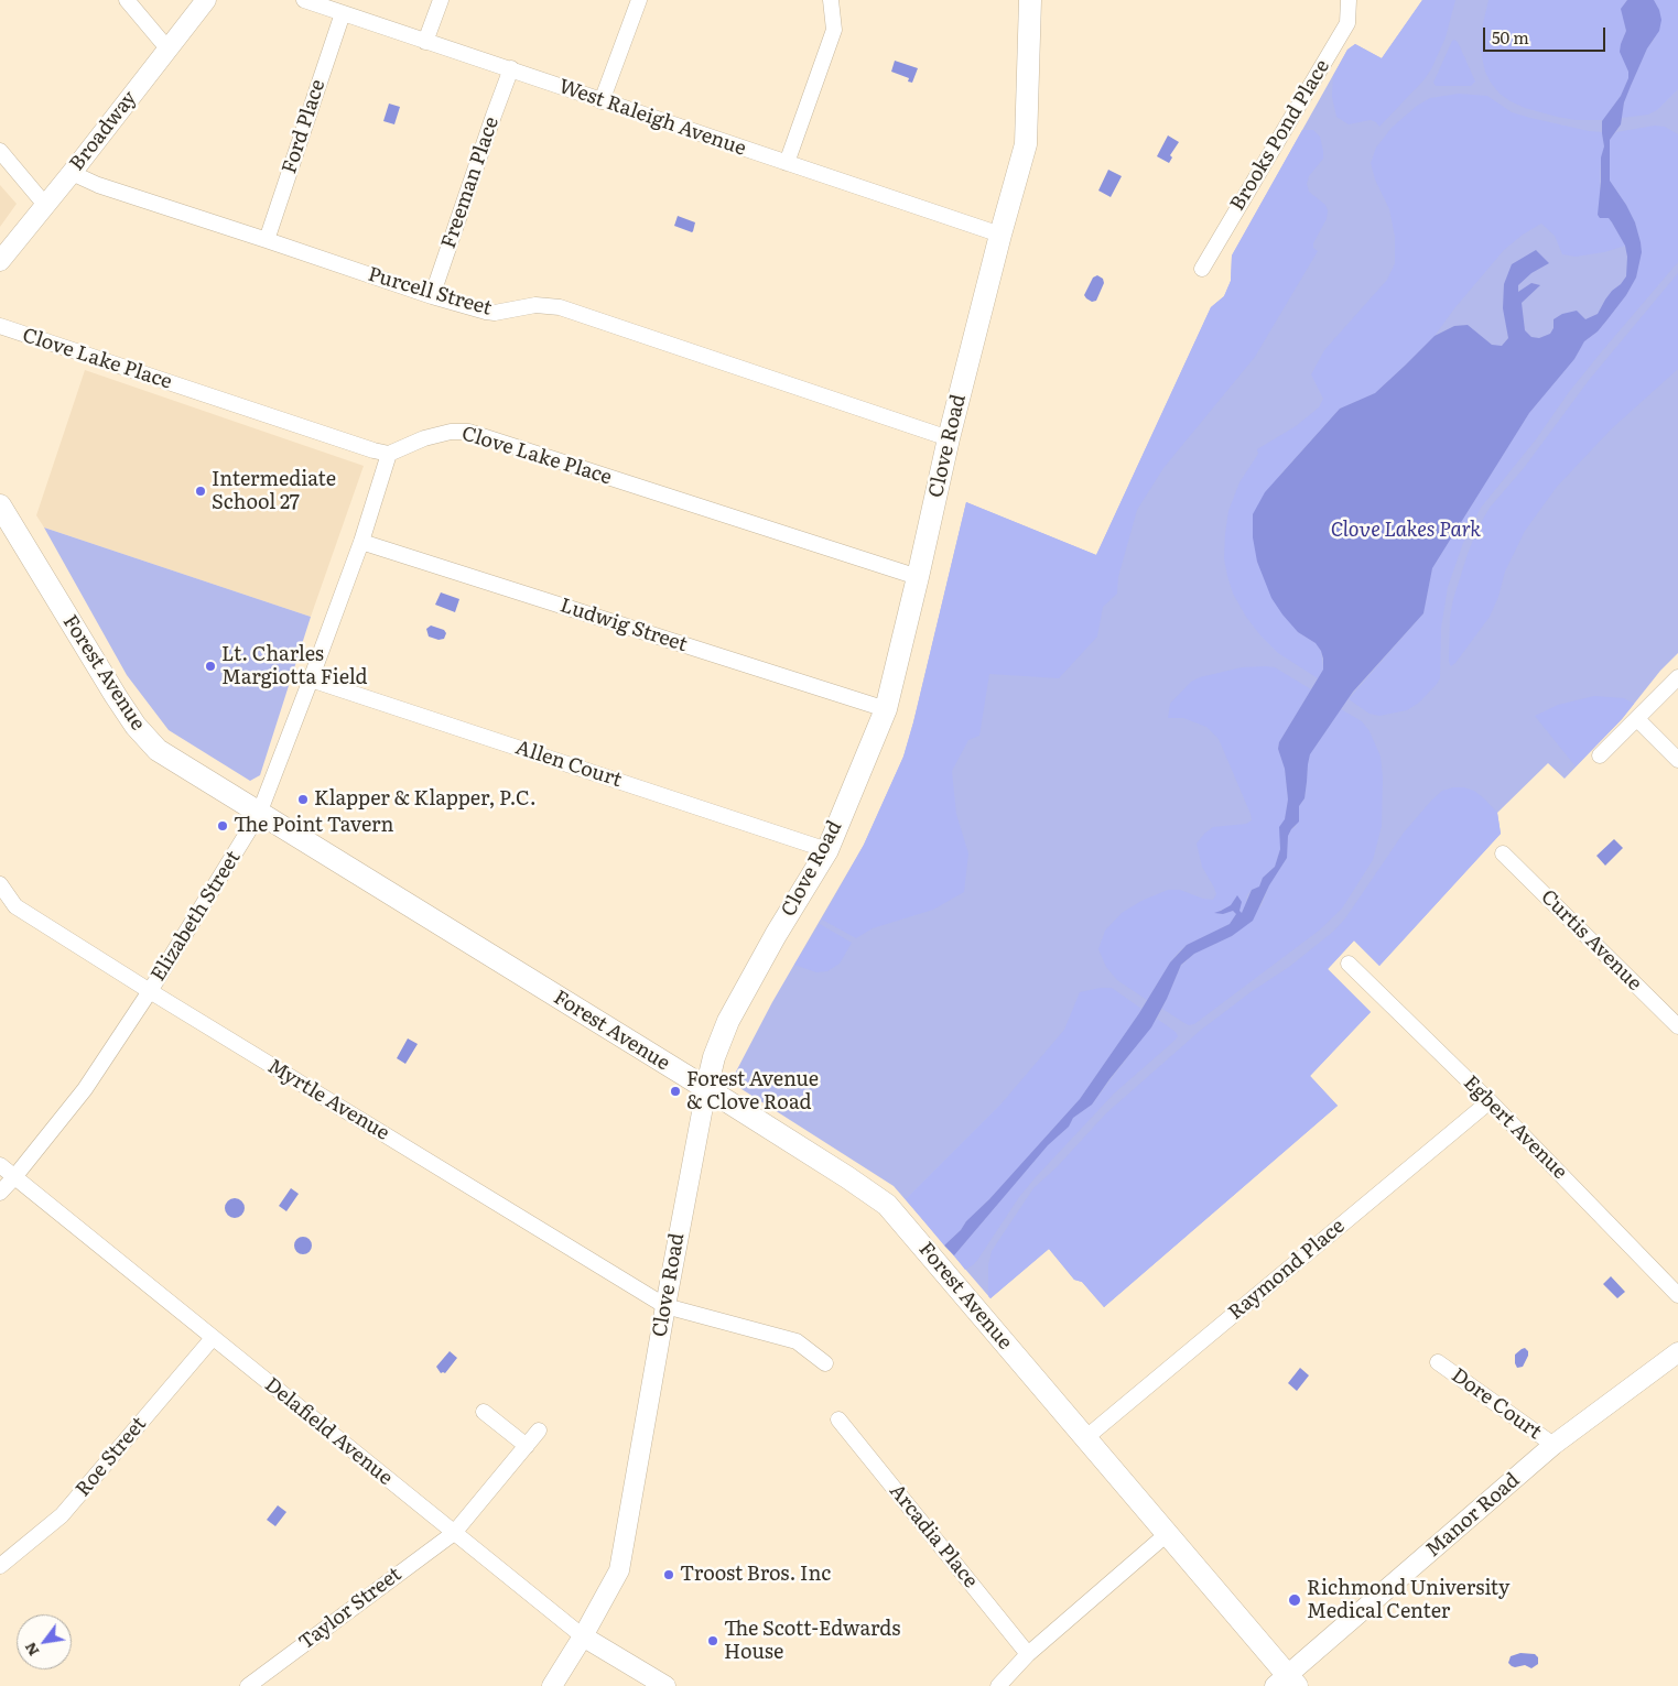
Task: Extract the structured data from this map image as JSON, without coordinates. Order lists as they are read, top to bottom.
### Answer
{
  "streets": {
    "main road": ["Clove Road", "Forest Avenue"],
    "street": [
      "West Raleigh Avenue",
      "Ford Place",
      "Broadway",
      "Brooks Pond Place",
      "Freeman Place",
      "Purcell Street",
      "Clove Lake Place",
      "Ludwig Street",
      "Allen Court",
      "Elizabeth Street",
      "Curtis Avenue",
      "Myrtle Avenue",
      "Egbert Avenue",
      "Raymond Place",
      "Dore Court",
      "Delafield Avenue",
      "Roe Street",
      "Manor Road",
      "Arcadia Place",
      "Taylor Street"
    ]
  },
  "crossings": [
    ["West Raleigh Avenue", "Ford Place"],
    ["West Raleigh Avenue", "Freeman Place"],
    ["West Raleigh Avenue", "Clove Road"],
    ["Ford Place", "Purcell Street"],
    ["Broadway", "Purcell Street"],
    ["Freeman Place", "Purcell Street"],
    ["Purcell Street", "Clove Road"],
    ["Clove Lake Place", "Clove Road"],
    ["Clove Lake Place", "Elizabeth Street"],
    ["Clove Road", "Ludwig Street"],
    ["Clove Road", "Forest Avenue"],
    ["Clove Road", "Allen Court"],
    ["Clove Road", "Myrtle Avenue"],
    ["Clove Road", "Delafield Avenue"],
    ["Ludwig Street", "Elizabeth Street"],
    ["Forest Avenue", "Elizabeth Street"],
    ["Forest Avenue", "Raymond Place"],
    ["Forest Avenue", "Manor Road"],
    ["Allen Court", "Elizabeth Street"],
    ["Elizabeth Street", "Myrtle Avenue"],
    ["Elizabeth Street", "Delafield Avenue"],
    ["Egbert Avenue", "Raymond Place"],
    ["Dore Court", "Manor Road"],
    ["Delafield Avenue", "Roe Street"],
    ["Delafield Avenue", "Taylor Street"]
  ],
  "parks": ["Clove Lakes Park"],
  "places": [
    "Intermediate School 27",
    "Lt. Charles Margiotta Field",
    "Klapper & Klapper, P.C.",
    "The Point Tavern",
    "Forest Avenue & Clove Road",
    "Troost Bros. Inc",
    "Richmond University Medical Center",
    "The Scott-Edwards House"
  ],
  "scale_bar": "50 m",
  "north": "bottom left"
}
